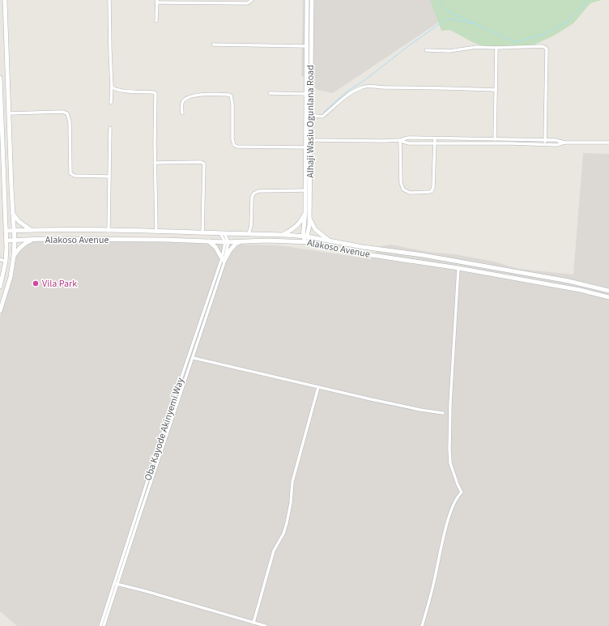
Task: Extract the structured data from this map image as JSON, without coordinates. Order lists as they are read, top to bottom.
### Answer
{
  "streets": {
    "street": ["Alhaji Wasiu Ogunlana Road", "Alakoso Avenue", "Oba Kayode Akinyemi Way"]
  },
  "crossings": [
    ["Alhaji Wasiu Ogunlana Road", "Alakoso Avenue"],
    ["Alakoso Avenue", "Oba Kayode Akinyemi Way"]
  ],
  "places": ["Vila Park"]
}
